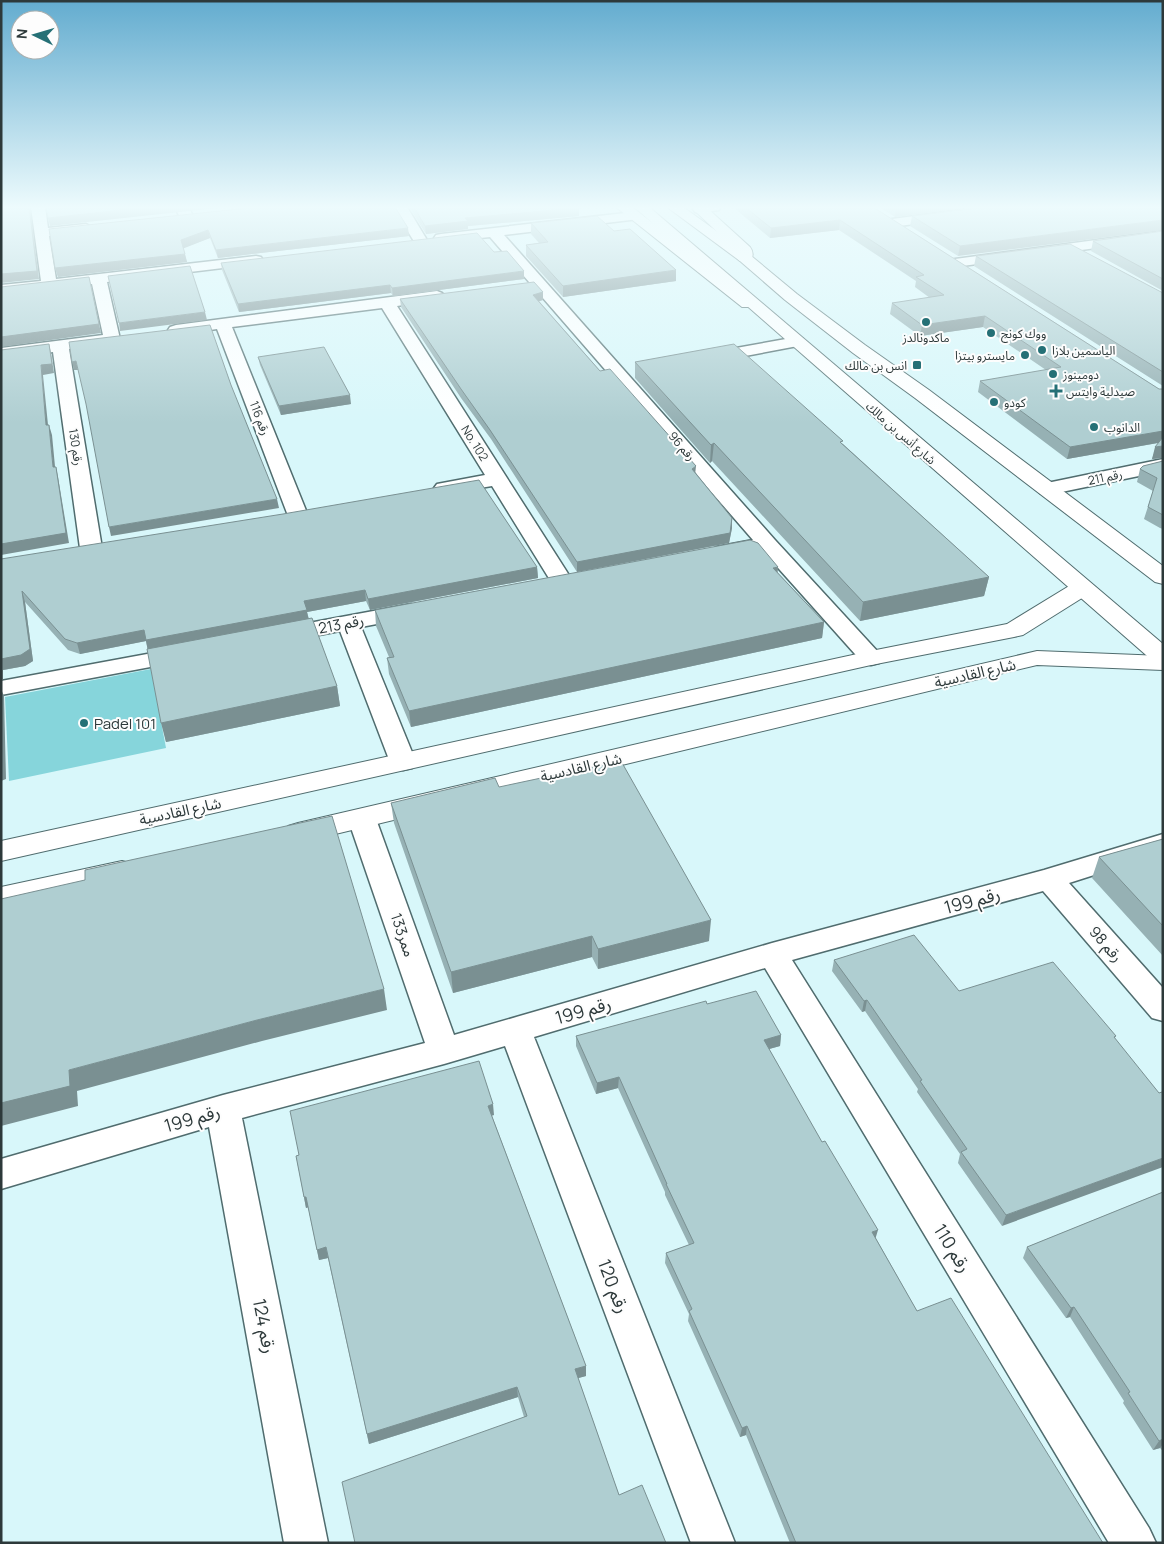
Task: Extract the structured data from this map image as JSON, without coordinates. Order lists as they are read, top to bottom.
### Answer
{
  "streets": {
    "main road": ["شارع أنس بن مالك", "شارع القادسية"],
    "street": [
      "رقم 116",
      "No. 102",
      "رقم 96",
      "رقم 130",
      "رقم 211",
      "رقم 213",
      "رقم 199",
      "ممر133",
      "رقم 98",
      "رقم 110",
      "رقم 120",
      "رقم 124"
    ]
  },
  "crossings": [
    ["شارع أنس بن مالك", "شارع القادسية"],
    ["رقم 96", "شارع القادسية"],
    ["شارع القادسية", "ممر133"],
    ["رقم 199", "ممر133"],
    ["رقم 199", "رقم 98"],
    ["رقم 199", "رقم 110"],
    ["رقم 199", "رقم 120"],
    ["رقم 199", "رقم 124"]
  ],
  "places": {
    "other": [
      "ماكدونالدز",
      "ووك كونج",
      "الياسمين بلازا",
      "مايسترو بيتزا",
      "دومينوز",
      "كودو",
      "الدانوب",
      "Padel 101"
    ],
    "transit": ["انس بن مالك"],
    "health": ["صيدلية وايتس"]
  },
  "north": "left"
}
